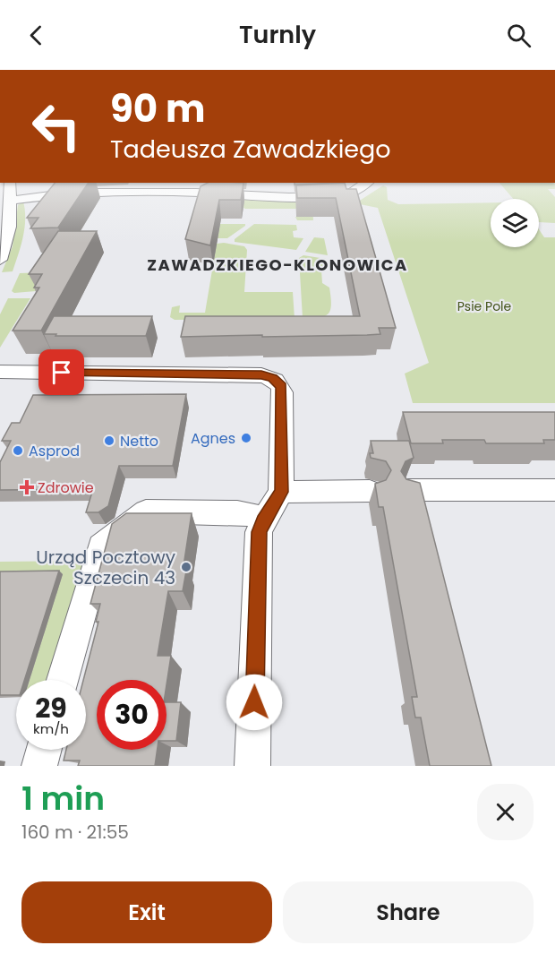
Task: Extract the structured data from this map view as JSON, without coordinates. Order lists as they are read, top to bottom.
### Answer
{
  "districts": ["ZAWADZKIEGO-KLONOWICA"],
  "parks": ["Psie Pole"],
  "places": {
    "other": [
      "Agnes",
      "Netto",
      "Asprod",
      "Urząd Pocztowy Szczecin 43"
    ],
    "health": ["Zdrowie"]
  },
  "page": {
    "header": "Turnly",
    "turn": ["90 m", "Tadeusza Zawadzkiego"],
    "speed": "29 km/h",
    "limit": "30",
    "heading": ["1 min", "160 m · 21:55"],
    "buttons": ["Exit", "Share"]
  }
}
